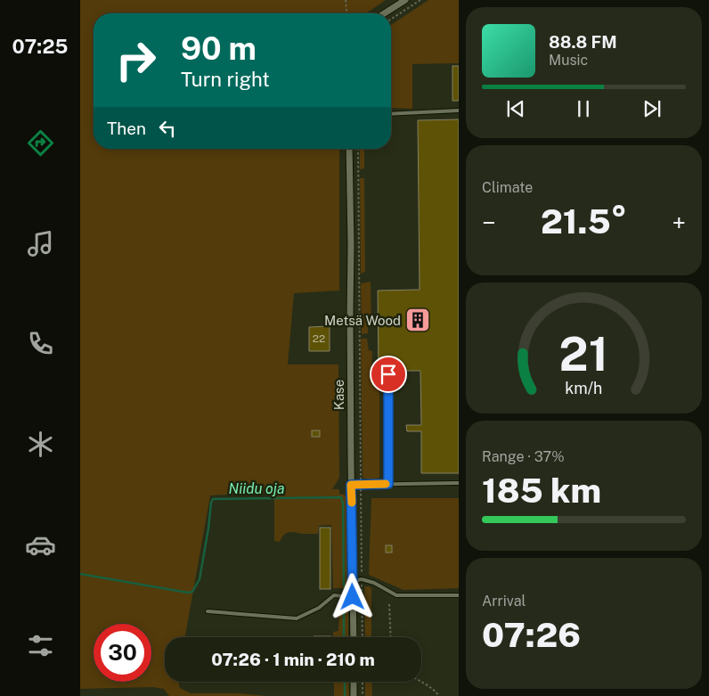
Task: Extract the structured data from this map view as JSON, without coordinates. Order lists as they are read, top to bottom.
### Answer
{
  "streets": {
    "street": ["Kase"]
  },
  "water": ["Niidu oja"],
  "places": {
    "building": ["Metsä Wood"]
  },
  "house_numbers": ["22"],
  "page": {
    "tabs": "07:25",
    "turn": ["90 m", "Turn right"],
    "song": ["88.8 FM", "Music"],
    "then": "Then",
    "tile": [
      "Climate",
      ["Range · 37%", "185 km"],
      ["Arrival", "07:26"]
    ],
    "heat": ["−", "21.5°", "+"],
    "limit": "30",
    "trip": "07:26 · 1 min · 210 m",
    "gauge": ["21", "km/h"]
  }
}
